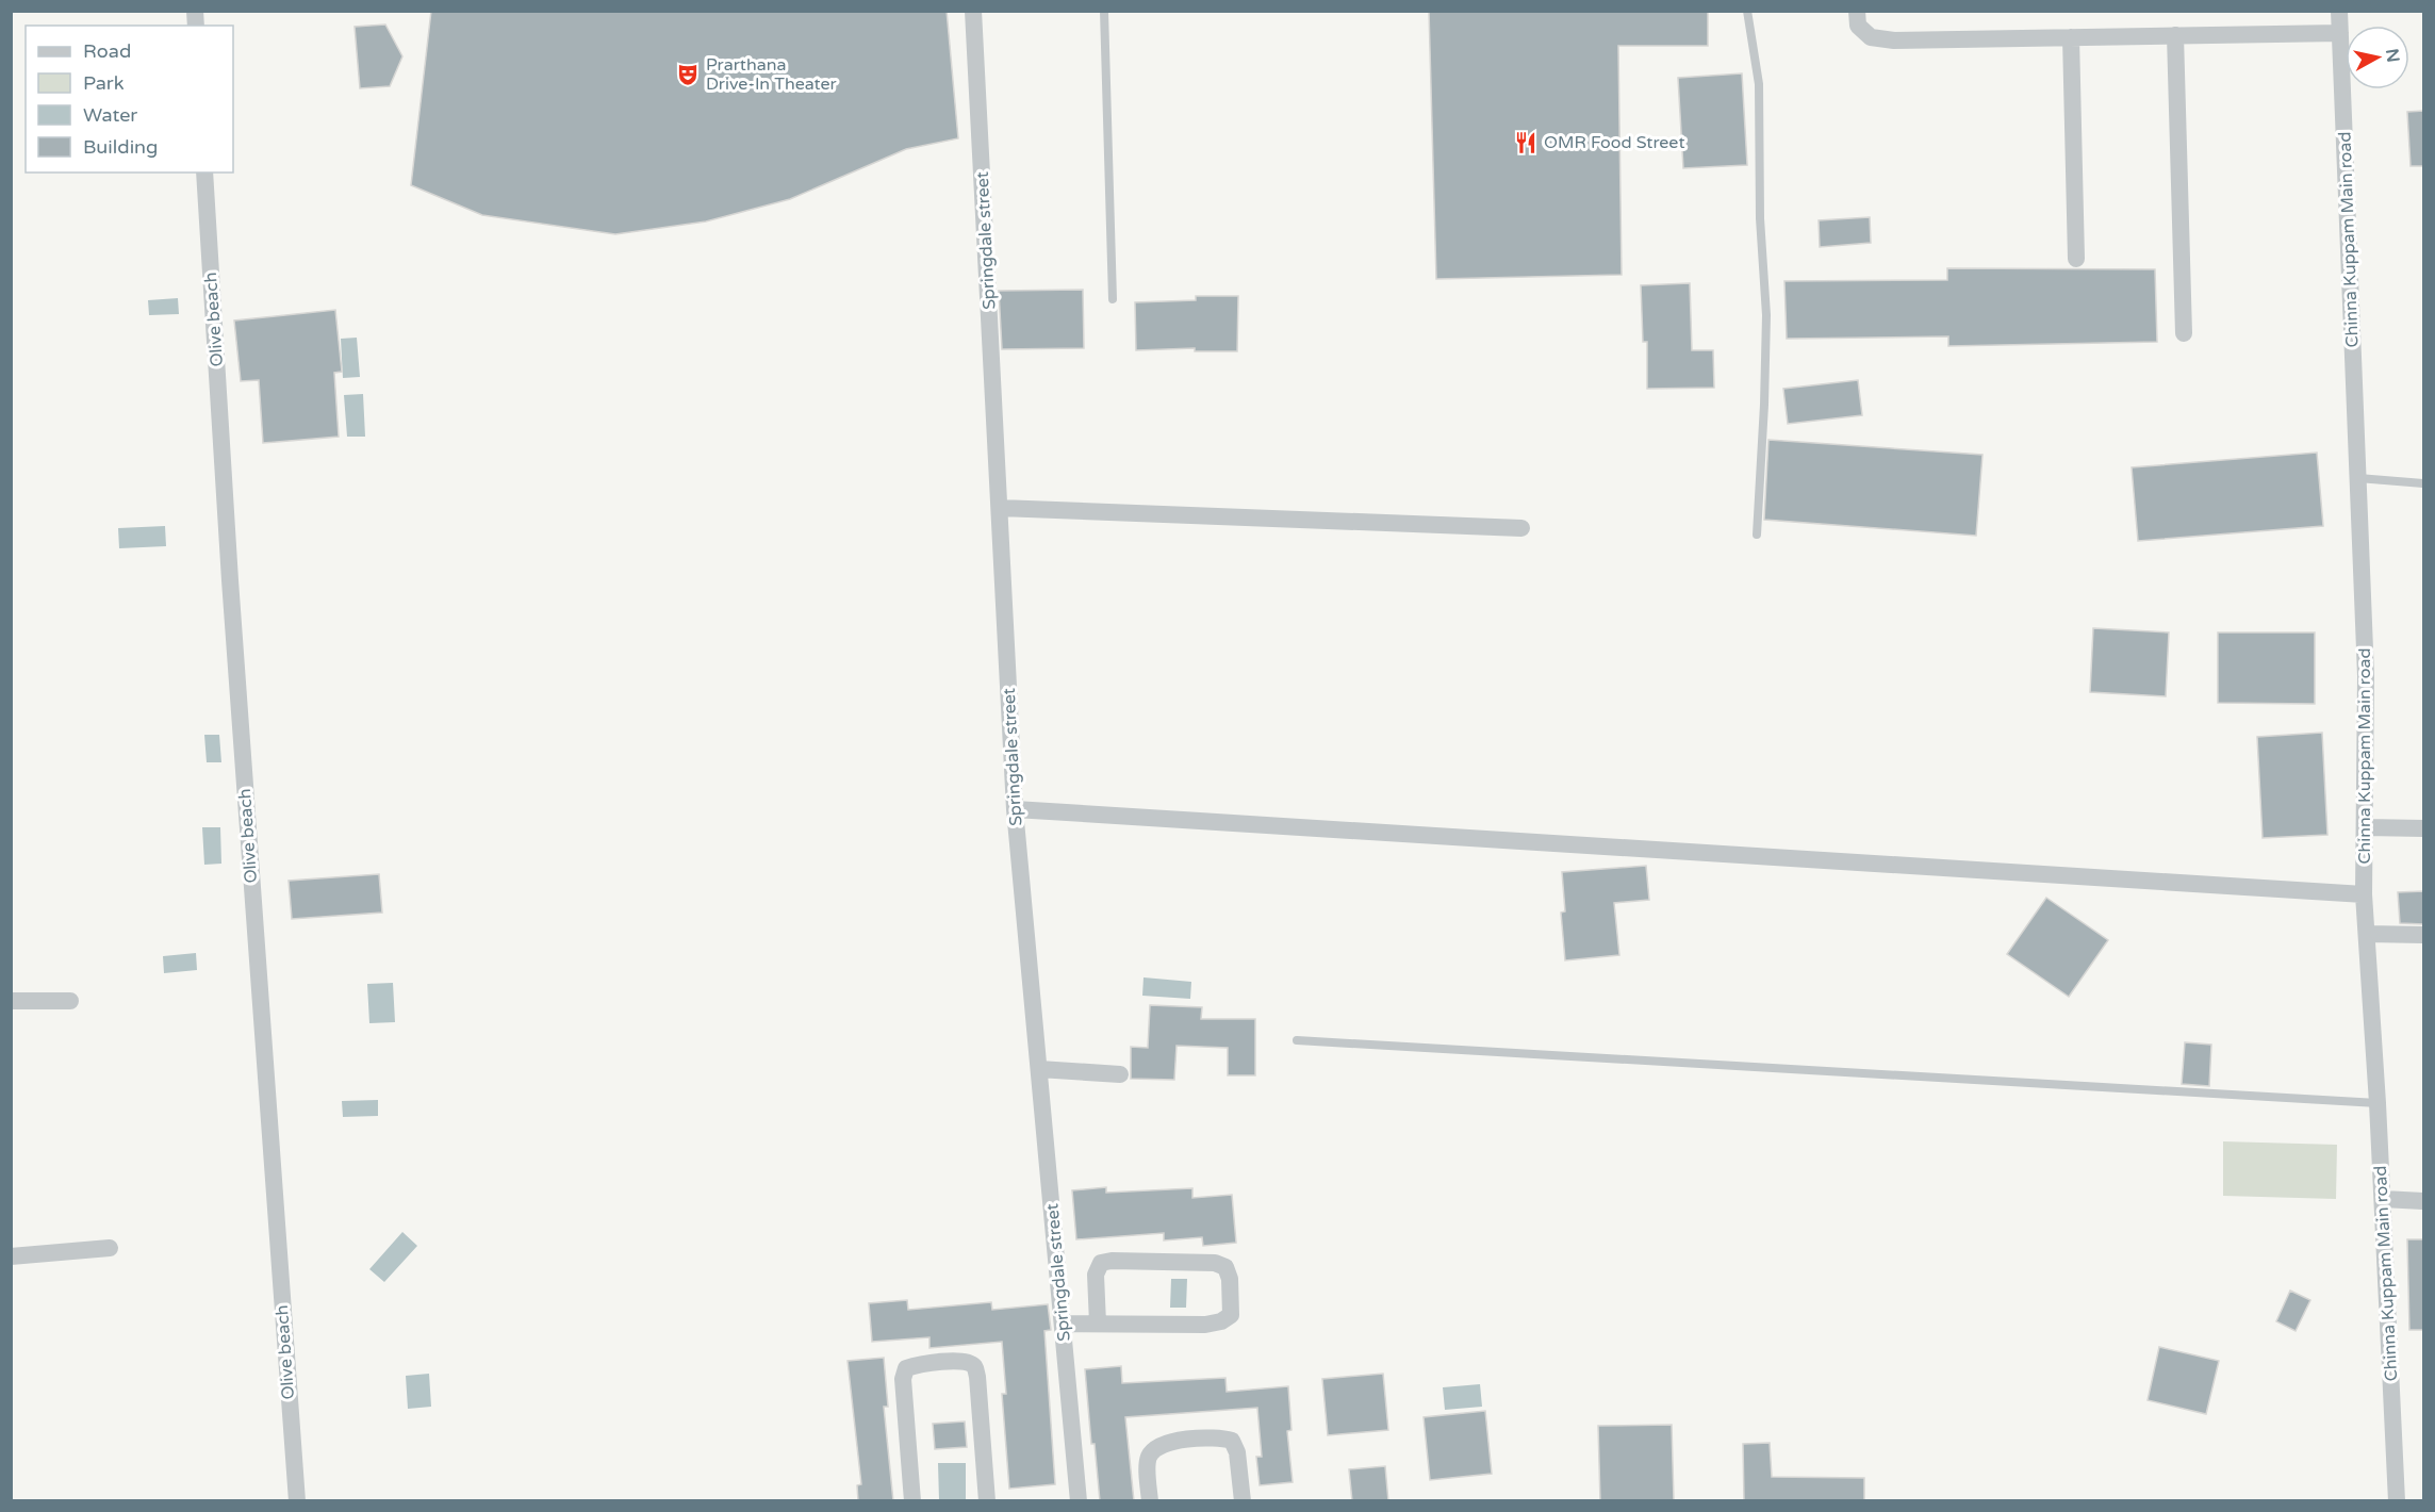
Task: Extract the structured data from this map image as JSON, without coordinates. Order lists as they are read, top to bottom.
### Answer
{
  "streets": {
    "street": ["Chinna Kuppam Main road", "Springdale street", "Olive beach"]
  },
  "places": {
    "theatre": ["Prarthana Drive-In Theater"],
    "restaurant": ["OMR Food Street"]
  },
  "legend": [
    "Road",
    "Park",
    "Water",
    "Building"
  ],
  "north": "right"
}
